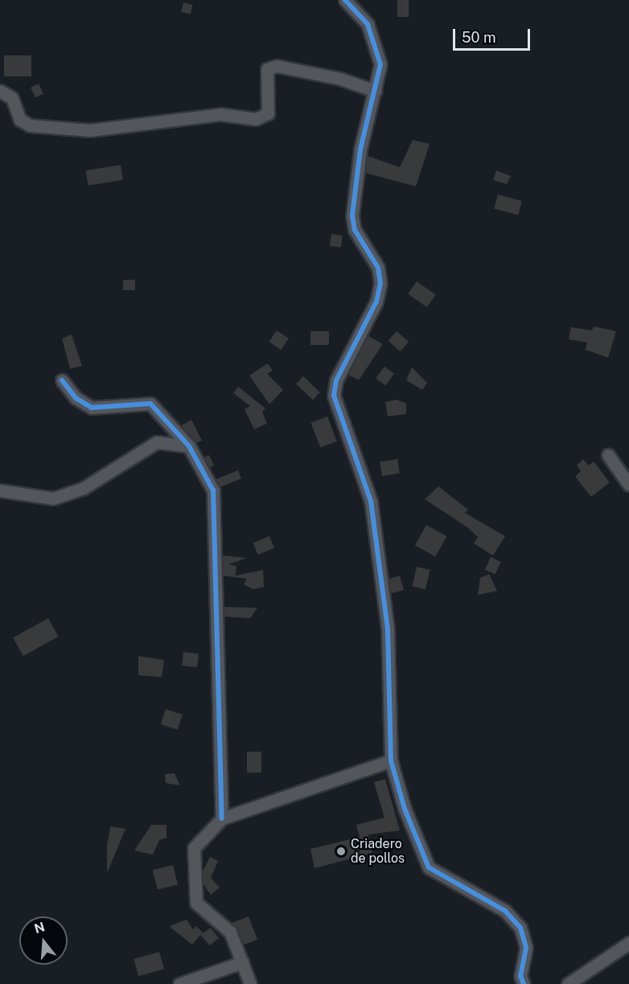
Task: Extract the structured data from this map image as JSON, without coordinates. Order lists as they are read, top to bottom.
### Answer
{
  "places": ["Criadero de pollos"],
  "scale_bar": "50 m",
  "north": "top"
}
